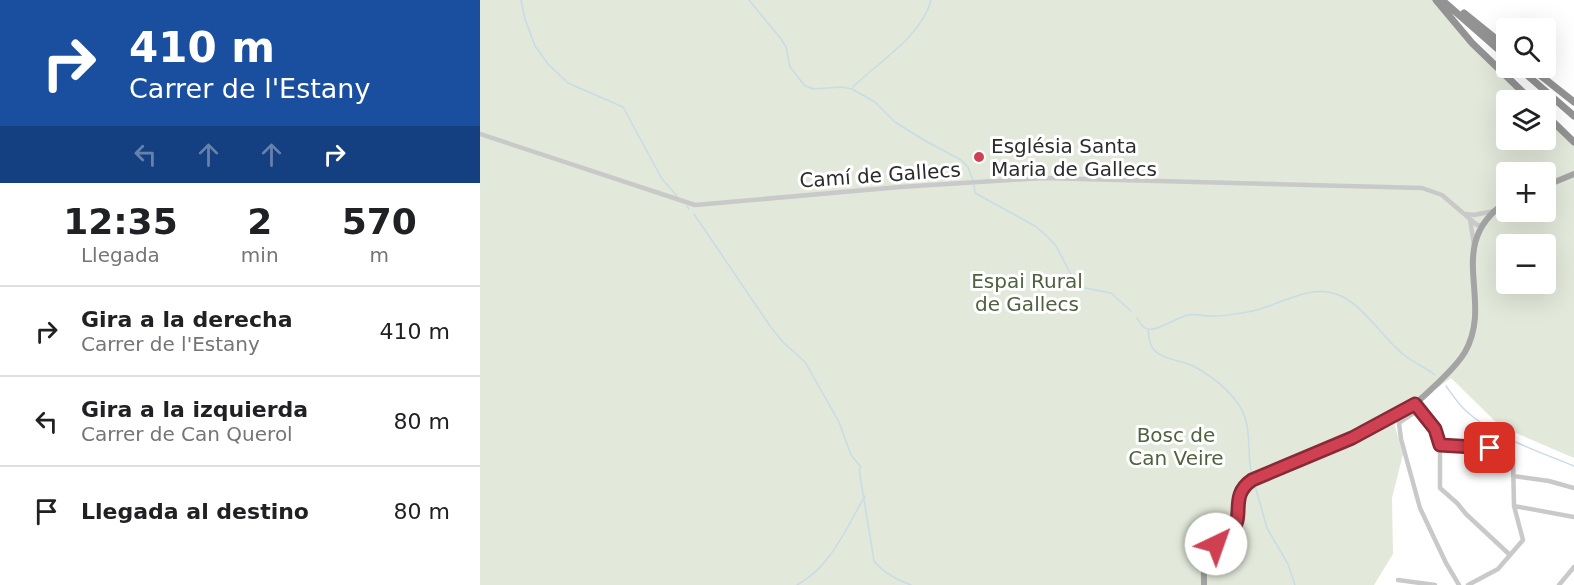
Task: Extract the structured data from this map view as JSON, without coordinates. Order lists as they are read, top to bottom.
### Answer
{
  "streets": {
    "street": ["Camí de Gallecs"]
  },
  "parks": ["Espai Rural de Gallecs", "Bosc de Can Veire"],
  "places": ["Església Santa Maria de Gallecs"],
  "page": {
    "turn": ["410 m", "Carrer de l'Estany"],
    "map_buttons": ["+", "−"],
    "eta": [
      "12:35",
      "Llegada",
      "2",
      "min",
      "570",
      "m"
    ],
    "list": [
      {
        "name": "Gira a la derecha",
        "note": "Carrer de l'Estany",
        "value": "410 m"
      },
      {
        "name": "Gira a la izquierda",
        "note": "Carrer de Can Querol",
        "value": "80 m"
      },
      {
        "name": "Llegada al destino",
        "value": "80 m"
      }
    ]
  }
}
